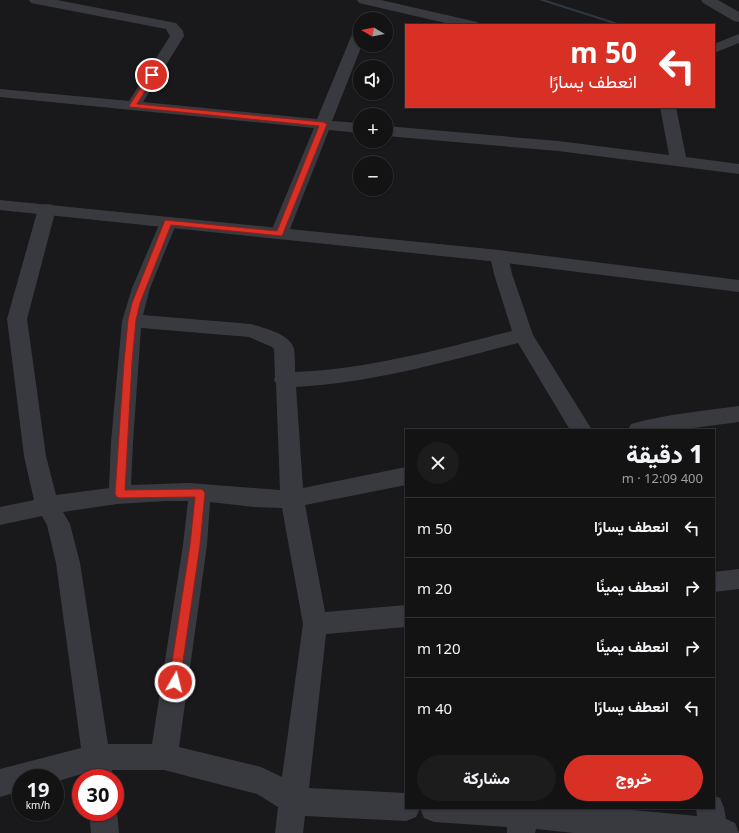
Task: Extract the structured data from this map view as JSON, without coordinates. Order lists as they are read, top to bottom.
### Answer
{
  "north": "left",
  "page": {
    "map_buttons": ["+", "−"],
    "turn": ["50 m", "انعطف يسارًا"],
    "heading": ["1 دقيقة", "400 m · 12:09"],
    "list": [
      {
        "name": "انعطف يسارًا",
        "value": "50 m"
      },
      {
        "name": "انعطف يمينًا",
        "value": "20 m"
      },
      {
        "name": "انعطف يمينًا",
        "value": "120 m"
      },
      {
        "name": "انعطف يسارًا",
        "value": "40 m"
      }
    ],
    "buttons": ["خروج", "مشاركة"],
    "speed": "19 km/h",
    "limit": "30"
  }
}
